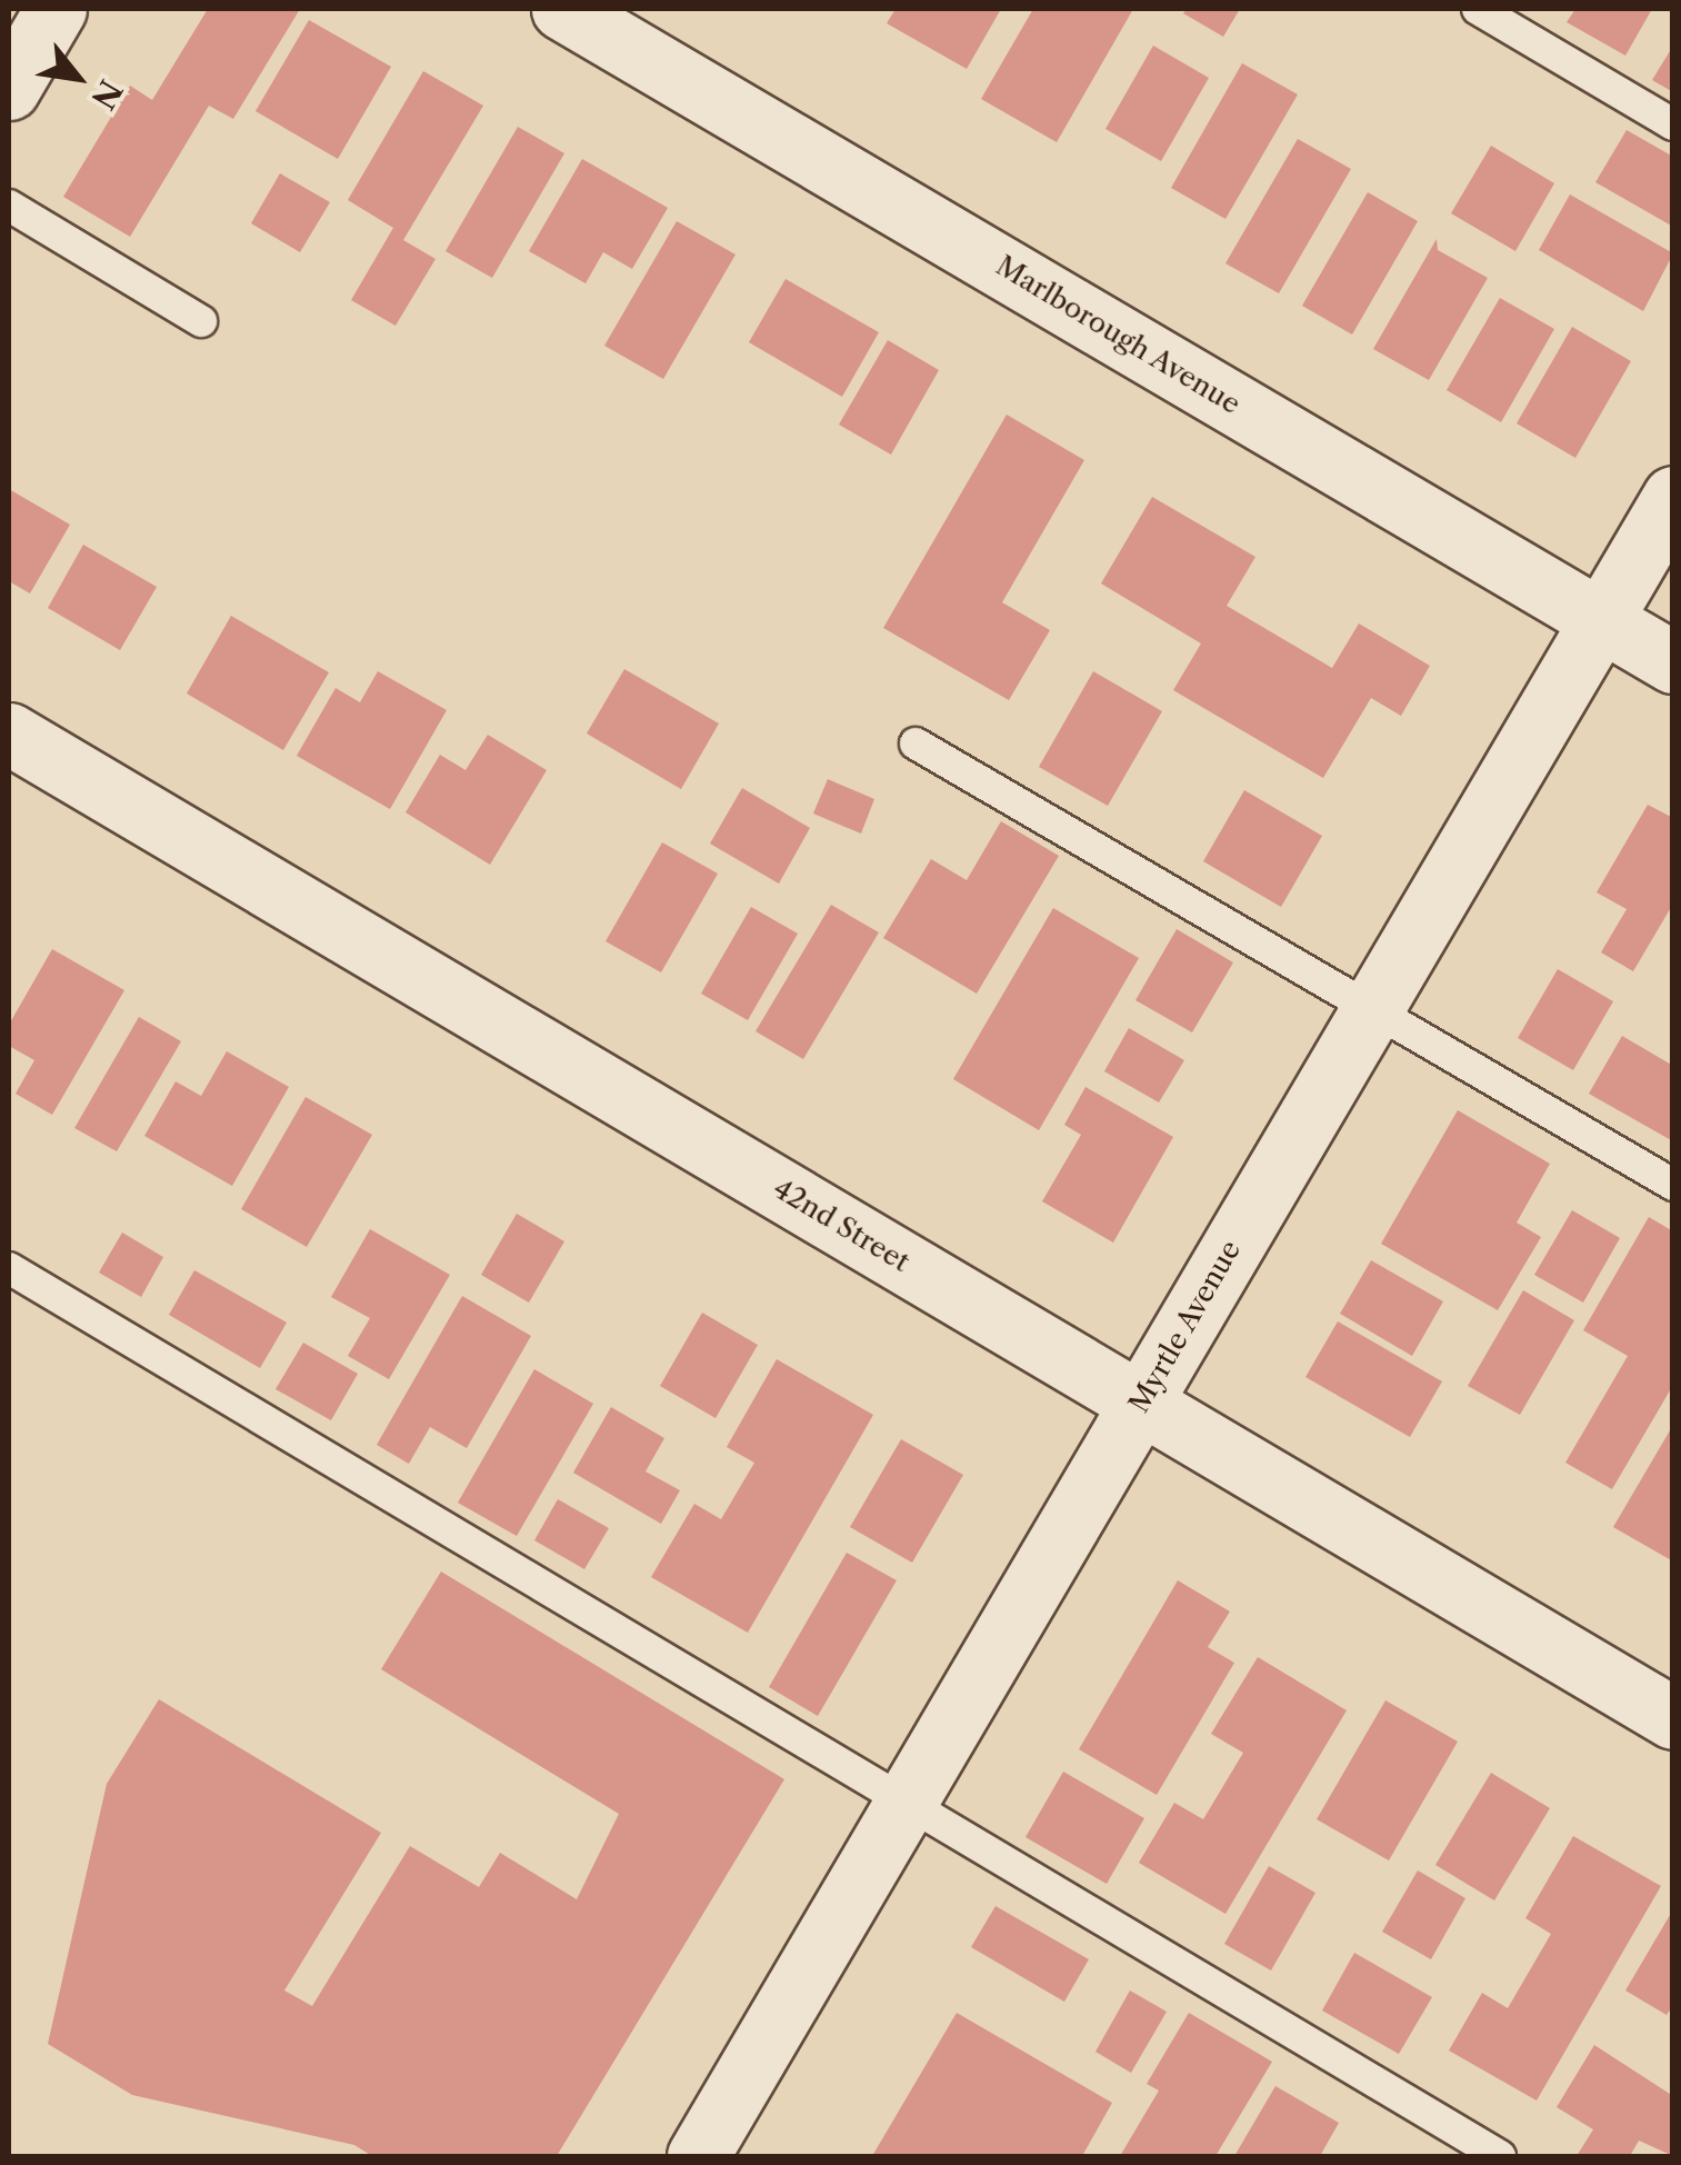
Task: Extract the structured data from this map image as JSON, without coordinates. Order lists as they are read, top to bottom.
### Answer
{
  "streets": {
    "street": ["Marlborough Avenue", "42nd Street", "Myrtle Avenue"]
  },
  "crossings": [
    ["Marlborough Avenue", "Myrtle Avenue"],
    ["42nd Street", "Myrtle Avenue"]
  ],
  "north": "bottom right"
}
